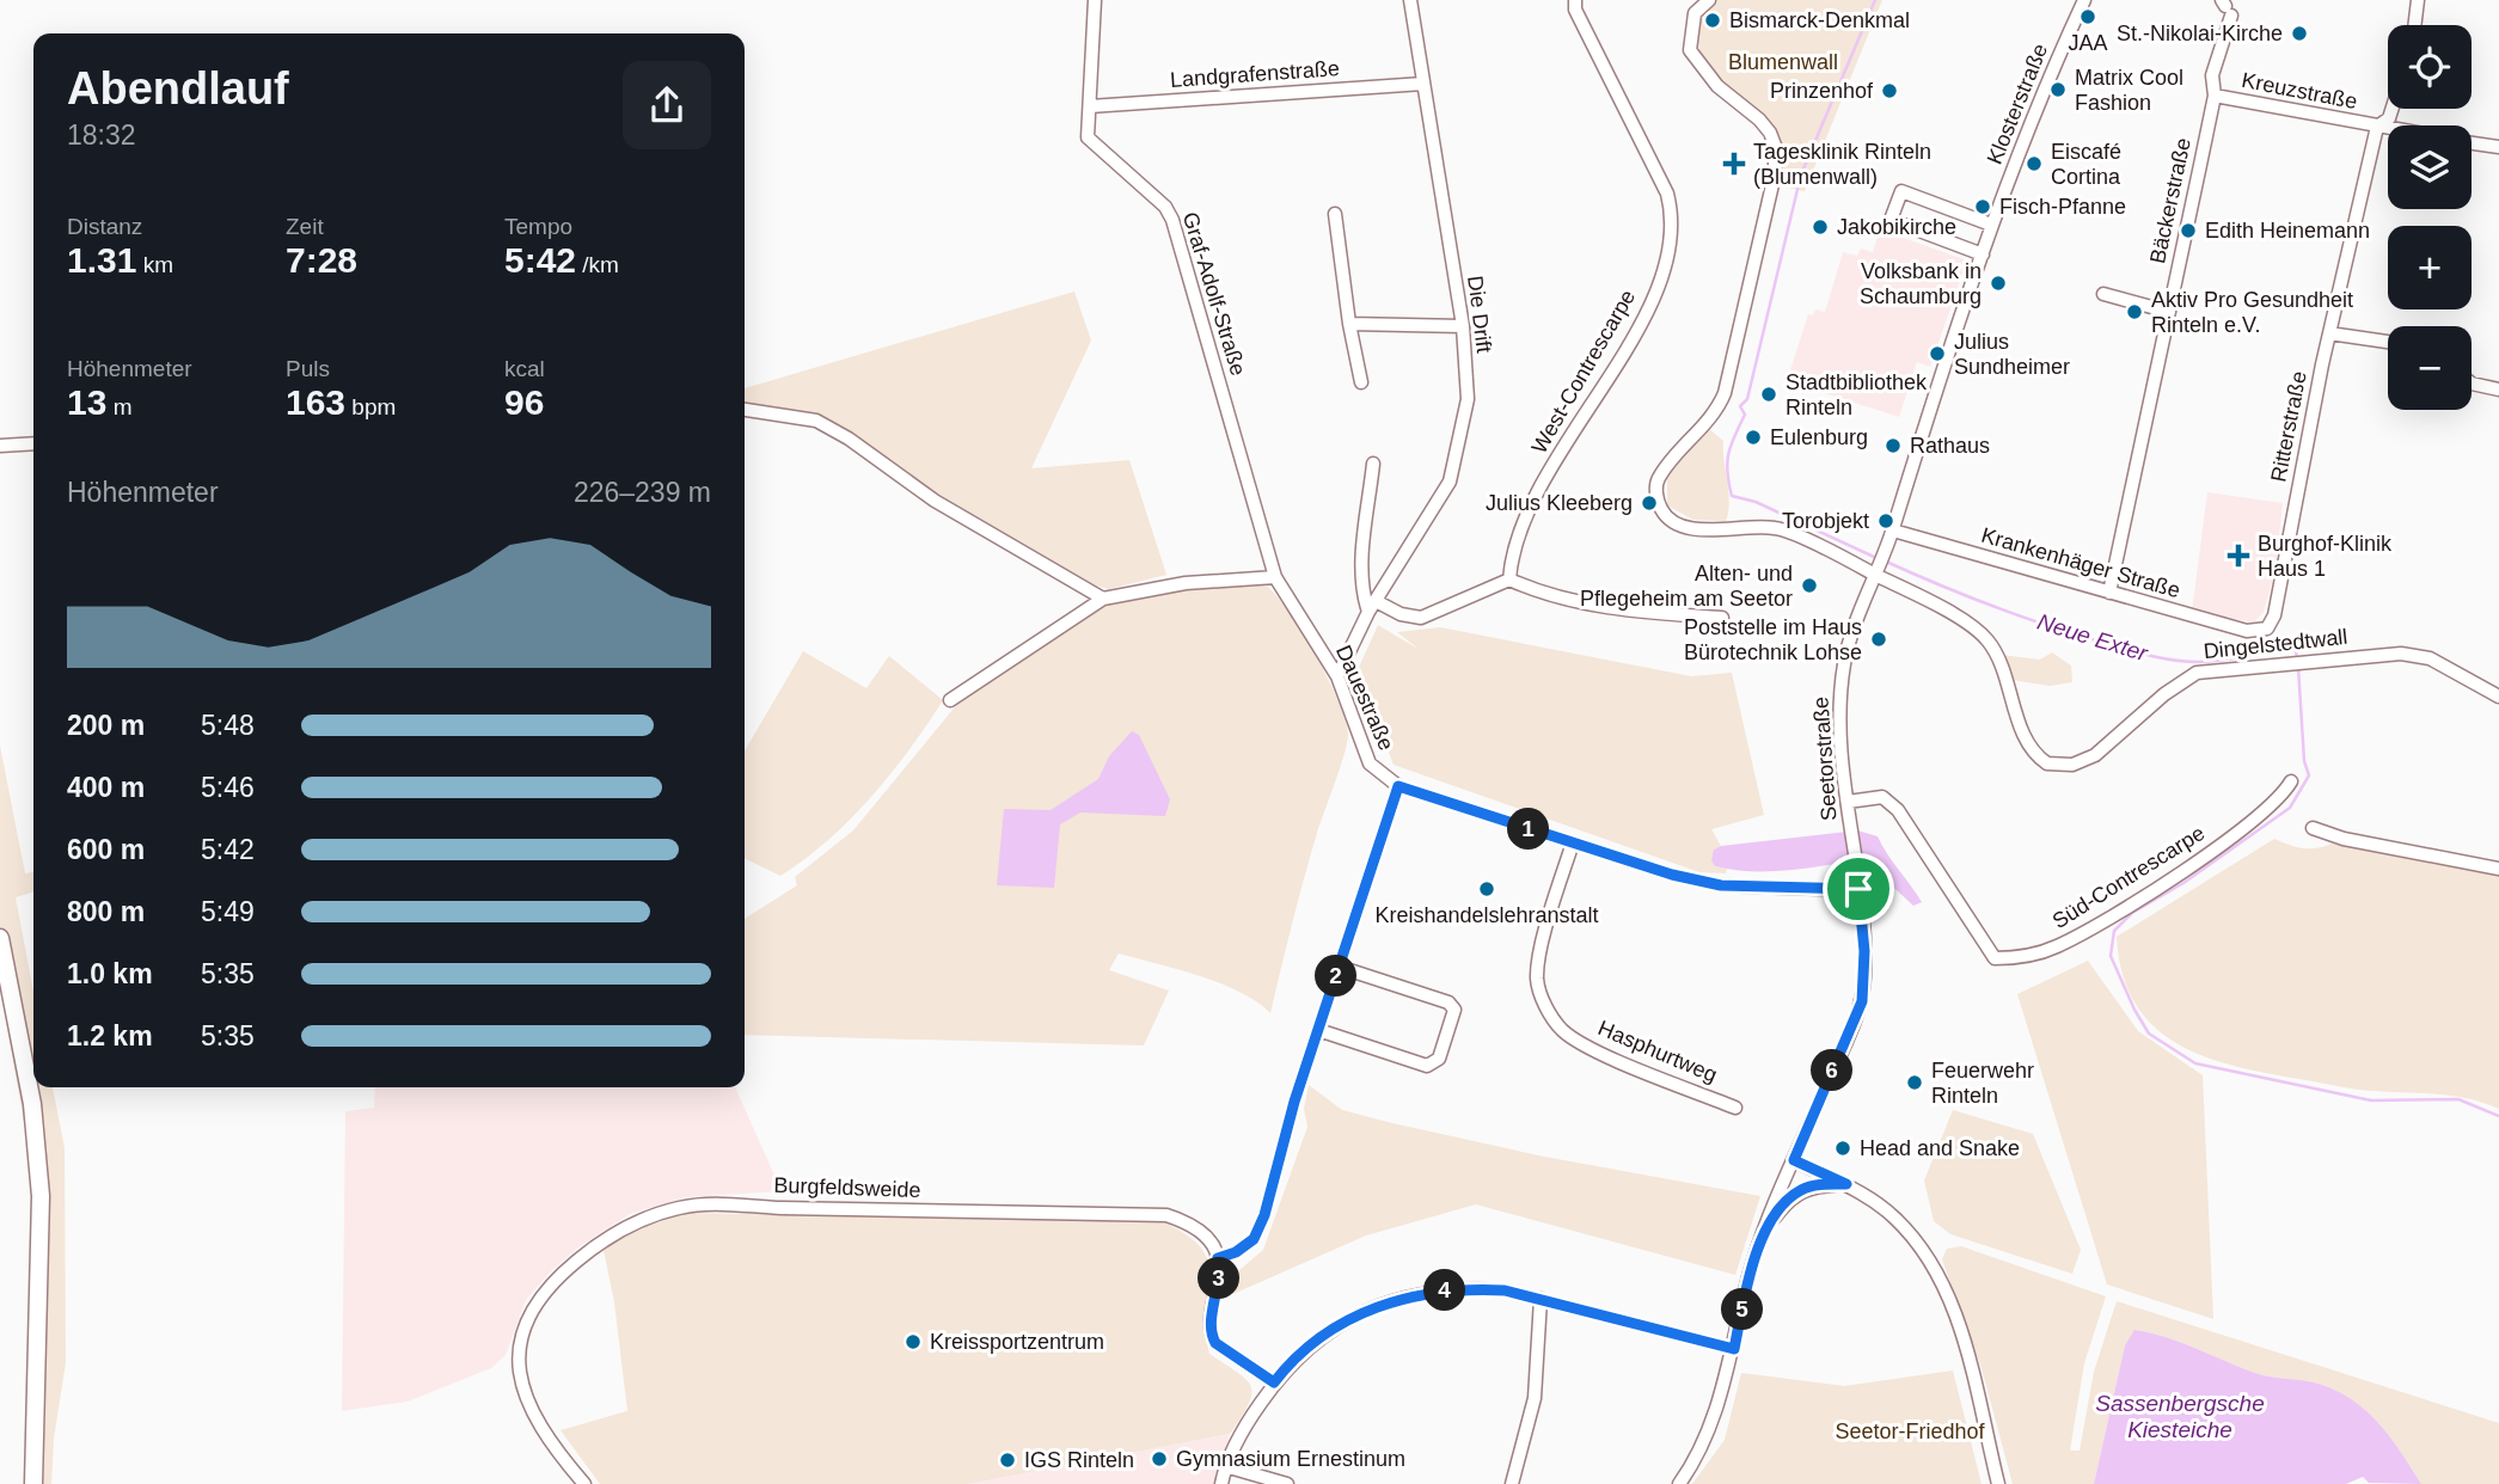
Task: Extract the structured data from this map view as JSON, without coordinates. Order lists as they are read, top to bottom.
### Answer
{
  "streets": {
    "street": [
      "Landgrafenstraße",
      "Kreuzstraße",
      "Klosterstraße",
      "Bäckerstraße",
      "Graf-Adolf-Straße",
      "Die Drift",
      "West-Contrescarpe",
      "Ritterstraße",
      "Krankenhäger Straße",
      "Dingelstedtwall",
      "Dauestraße",
      "Seetorstraße",
      "Süd-Contrescarpe",
      "Hasphurtweg",
      "Burgfeldsweide"
    ]
  },
  "crossings": [
    ["Landgrafenstraße", "Graf-Adolf-Straße"],
    ["Landgrafenstraße", "Die Drift"],
    ["Kreuzstraße", "Bäckerstraße"],
    ["Kreuzstraße", "Ritterstraße"],
    ["Klosterstraße", "Krankenhäger Straße"],
    ["Klosterstraße", "Dingelstedtwall"],
    ["Klosterstraße", "Seetorstraße"],
    ["Bäckerstraße", "Krankenhäger Straße"],
    ["Graf-Adolf-Straße", "Dauestraße"],
    ["Die Drift", "Dauestraße"],
    ["Ritterstraße", "Krankenhäger Straße"],
    ["Dingelstedtwall", "Seetorstraße"],
    ["Dauestraße", "Seetorstraße"],
    ["Dauestraße", "Hasphurtweg"],
    ["Seetorstraße", "Süd-Contrescarpe"]
  ],
  "water": ["Neue Exter", "Sassenbergsche Kiesteiche"],
  "parks": ["Blumenwall", "Seetor-Friedhof"],
  "places": {
    "other": [
      "JAA",
      "Bismarck-Denkmal",
      "St.-Nikolai-Kirche",
      "Matrix Cool Fashion",
      "Prinzenhof",
      "Eiscafé Cortina",
      "Fisch-Pfanne",
      "Jakobikirche",
      "Edith Heinemann",
      "Volksbank in Schaumburg",
      "Aktiv Pro Gesundheit Rinteln e.V.",
      "Julius Sundheimer",
      "Stadtbibliothek Rinteln",
      "Eulenburg",
      "Rathaus",
      "Julius Kleeberg",
      "Torobjekt",
      "Alten- und Pflegeheim am Seetor",
      "Poststelle im Haus Bürotechnik Lohse",
      "Kreishandelslehranstalt",
      "Feuerwehr Rinteln",
      "Head and Snake",
      "Kreissportzentrum",
      "Gymnasium Ernestinum",
      "IGS Rinteln"
    ],
    "health": ["Tagesklinik Rinteln (Blumenwall)", "Burghof-Klinik Haus 1"]
  },
  "page": {
    "map_buttons": ["+", "−"],
    "heading": ["Abendlauf", "18:32"],
    "stats": [
      ["Distanz", "1.31 km"],
      ["Zeit", "7:28"],
      ["Tempo", "5:42 /km"],
      ["Höhenmeter", "13 m"],
      ["Puls", "163 bpm"],
      ["kcal", "96"]
    ],
    "chart": ["Höhenmeter", "226–239 m"],
    "list": [
      {
        "name": "200 m",
        "note": "5:48"
      },
      {
        "name": "400 m",
        "note": "5:46"
      },
      {
        "name": "600 m",
        "note": "5:42"
      },
      {
        "name": "800 m",
        "note": "5:49"
      },
      {
        "name": "1.0 km",
        "note": "5:35"
      },
      {
        "name": "1.2 km",
        "note": "5:35"
      }
    ],
    "pins": [
      "1",
      "2",
      "6",
      "3",
      "4",
      "5"
    ]
  }
}
